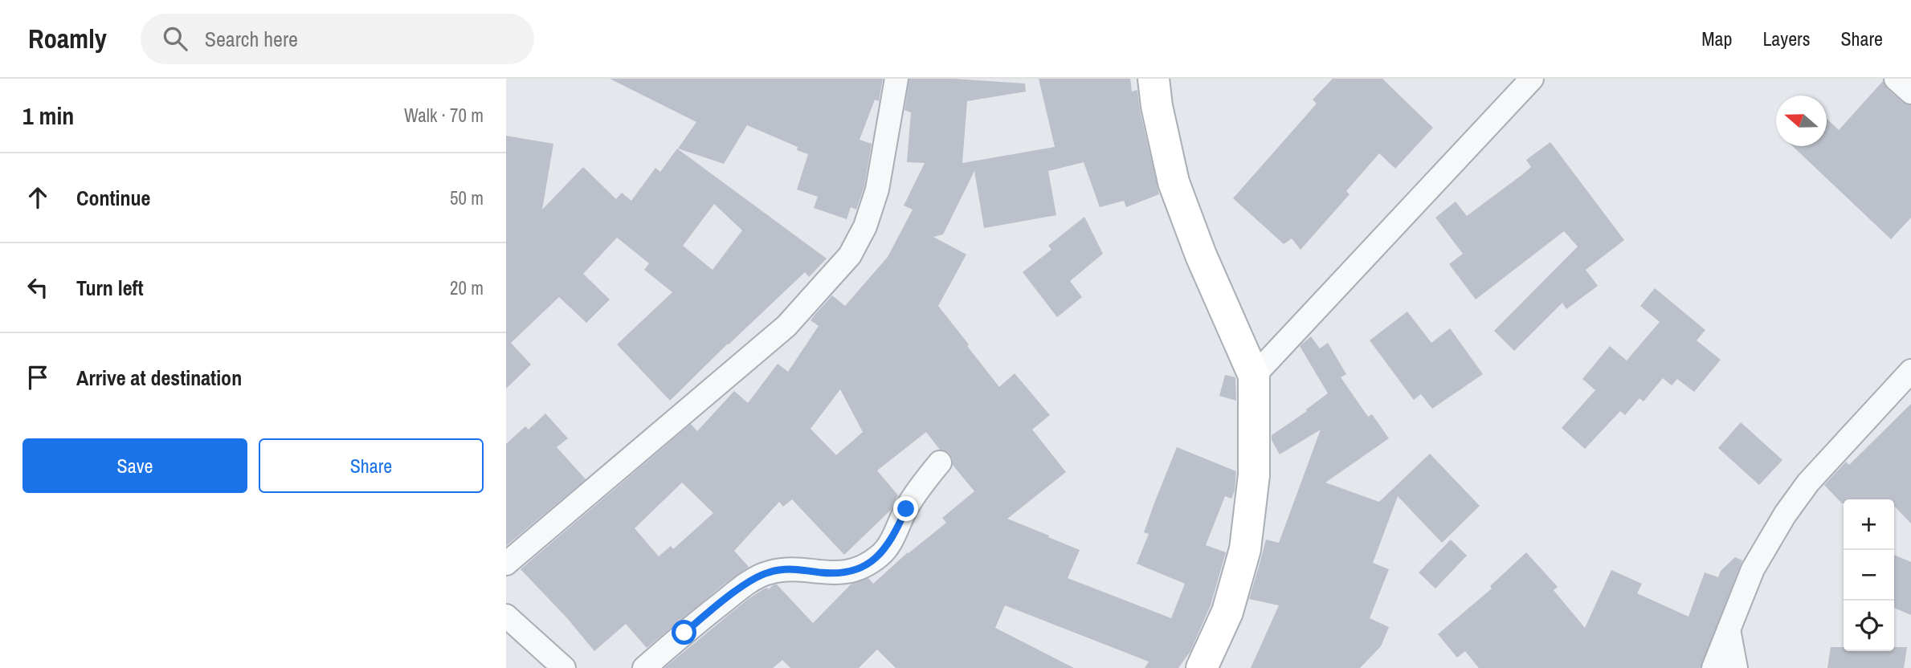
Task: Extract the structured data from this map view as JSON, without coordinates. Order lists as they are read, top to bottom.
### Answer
{
  "north": "left",
  "page": {
    "header": "Roamly",
    "search": "Search here",
    "nav": ["Map", "Layers", "Share"],
    "heading": ["1 min", "Walk · 70 m"],
    "list": [
      ["Continue", "50 m"],
      ["Turn left", "20 m"],
      "Arrive at destination"
    ],
    "buttons": ["Save", "Share"],
    "map_buttons": ["+", "−"]
  }
}
